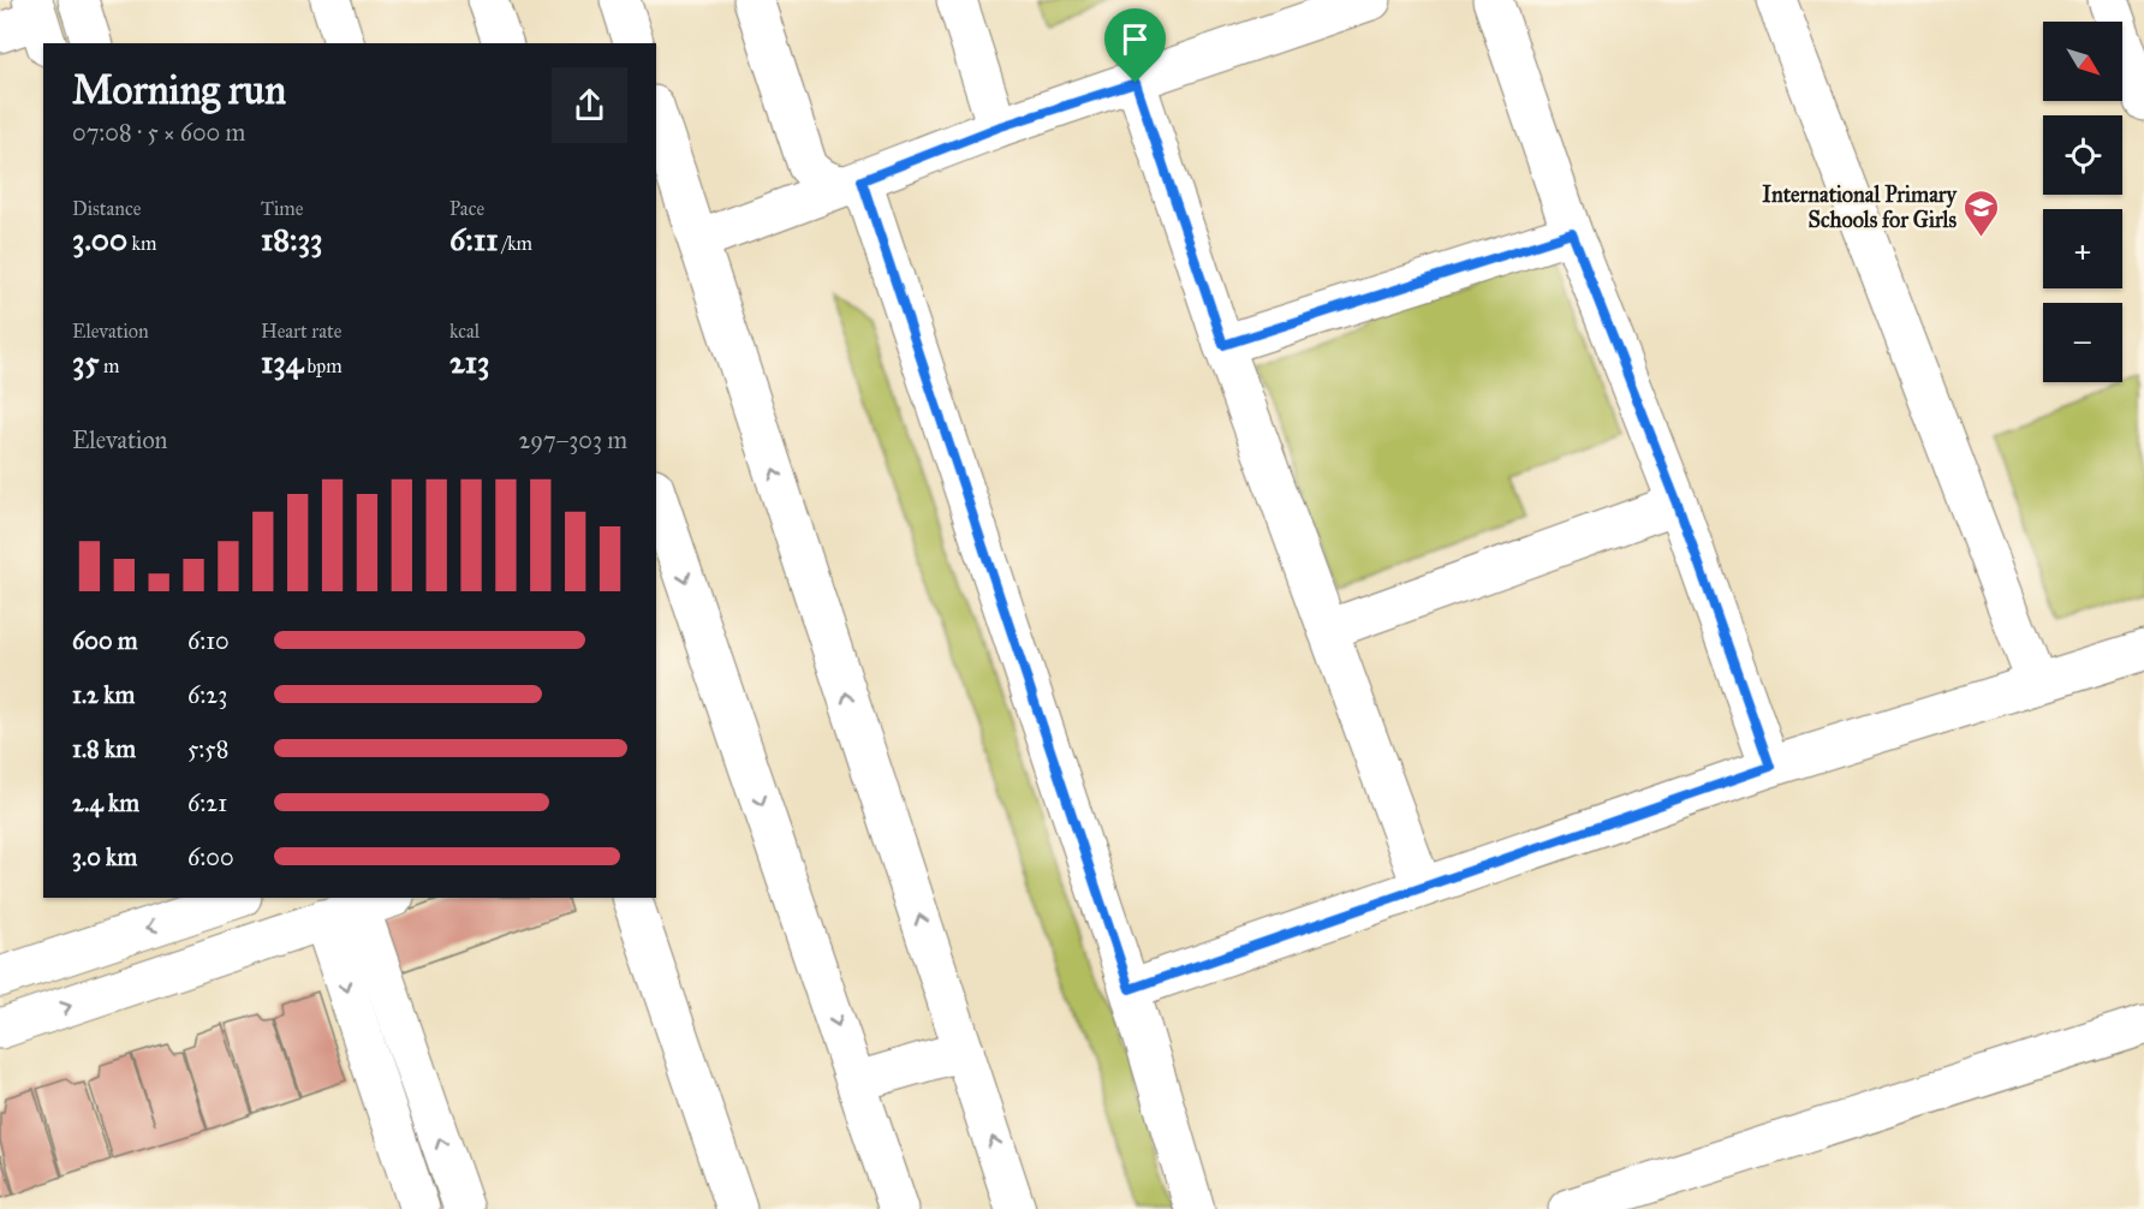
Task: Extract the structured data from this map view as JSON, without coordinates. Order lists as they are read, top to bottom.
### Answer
{
  "places": {
    "school or university": ["International Primary Schools for Girls"]
  },
  "north": "bottom right",
  "page": {
    "map_buttons": ["+", "−"],
    "heading": ["Morning run", "07:08 · 5 × 600 m"],
    "stats": [
      ["Distance", "3.00 km"],
      ["Time", "18:33"],
      ["Pace", "6:11 /km"],
      ["Elevation", "35 m"],
      ["Heart rate", "134 bpm"],
      ["kcal", "213"]
    ],
    "chart": ["Elevation", "297–303 m"],
    "list": [
      {
        "name": "600 m",
        "note": "6:10"
      },
      {
        "name": "1.2 km",
        "note": "6:23"
      },
      {
        "name": "1.8 km",
        "note": "5:58"
      },
      {
        "name": "2.4 km",
        "note": "6:21"
      },
      {
        "name": "3.0 km",
        "note": "6:00"
      }
    ]
  }
}
